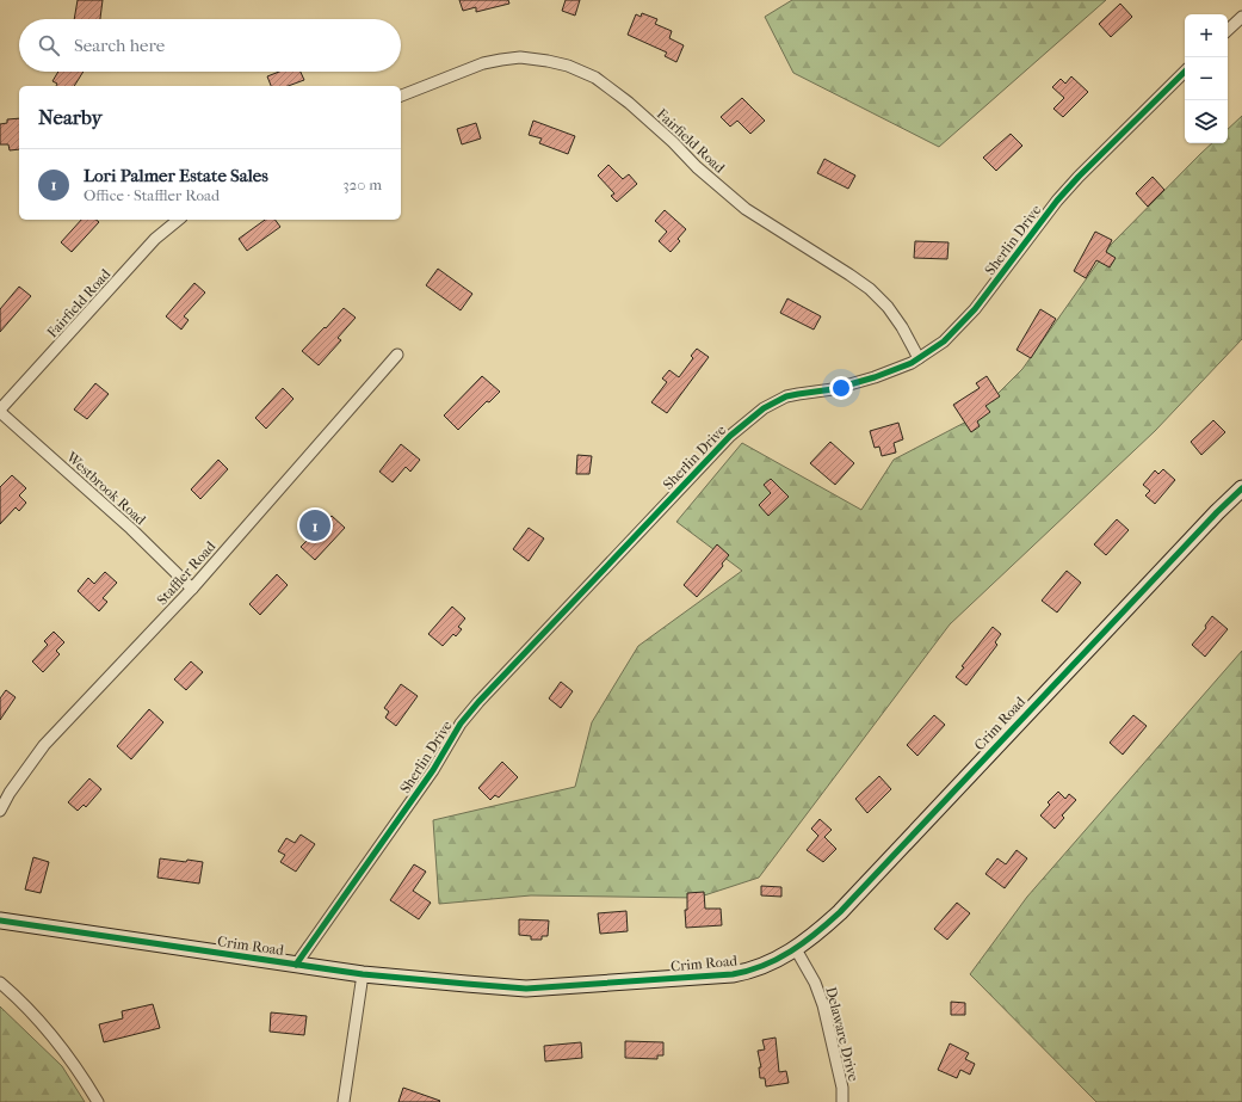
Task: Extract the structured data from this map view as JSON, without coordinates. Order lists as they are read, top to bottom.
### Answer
{
  "streets": {
    "street": [
      "Fairfield Road",
      "Sherlin Drive",
      "Westbrook Road",
      "Staffler Road",
      "Crim Road",
      "Delaware Drive"
    ]
  },
  "crossings": [
    ["Fairfield Road", "Sherlin Drive"],
    ["Fairfield Road", "Westbrook Road"],
    ["Sherlin Drive", "Crim Road"],
    ["Westbrook Road", "Staffler Road"],
    ["Crim Road", "Delaware Drive"]
  ],
  "page": {
    "map_buttons": ["+", "−"],
    "search": "Search here",
    "heading": "Nearby",
    "list": [
      {
        "mark": "1",
        "name": "Lori Palmer Estate Sales",
        "note": "Office · Staffler Road",
        "value": "320 m"
      }
    ],
    "pins": "1"
  }
}
